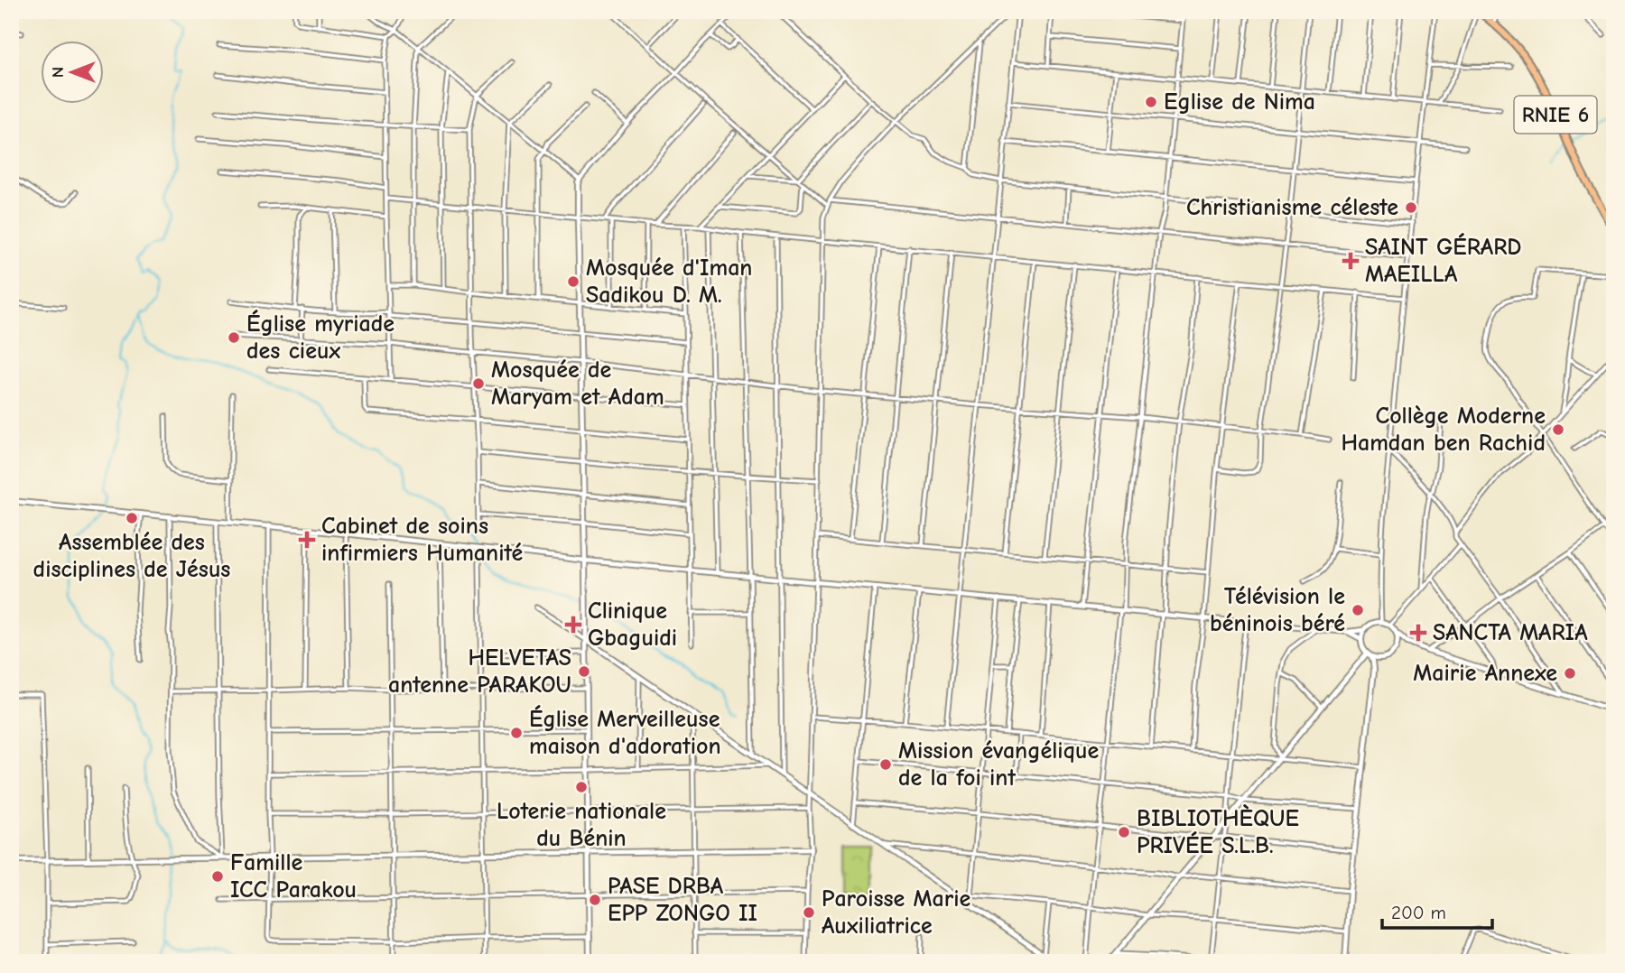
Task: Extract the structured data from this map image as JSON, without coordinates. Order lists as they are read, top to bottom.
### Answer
{
  "streets": {
    "main road": ["RNIE 6"]
  },
  "places": {
    "other": [
      "Eglise de Nima",
      "Christianisme céleste",
      "Mosquée d'Iman Sadikou D. M.",
      "Église myriade des cieux",
      "Mosquée de Maryam et Adam",
      "Collège Moderne Hamdan ben Rachid",
      "Assemblée des disciplines de Jésus",
      "Télévision le béninois béré",
      "HELVETAS antenne PARAKOU",
      "Mairie Annexe",
      "Église Merveilleuse maison d'adoration",
      "Mission évangélique de la foi int",
      "Loterie nationale du Bénin",
      "BIBLIOTHÈQUE PRIVÉE S.L.B.",
      "Famille ICC Parakou",
      "PASE DRBA EPP ZONGO II",
      "Paroisse Marie Auxiliatrice"
    ],
    "health": [
      "SAINT GÉRARD MAEILLA",
      "Cabinet de soins infirmiers Humanité",
      "Clinique Gbaguidi",
      "SANCTA MARIA"
    ]
  },
  "scale_bar": "200 m",
  "north": "left"
}
